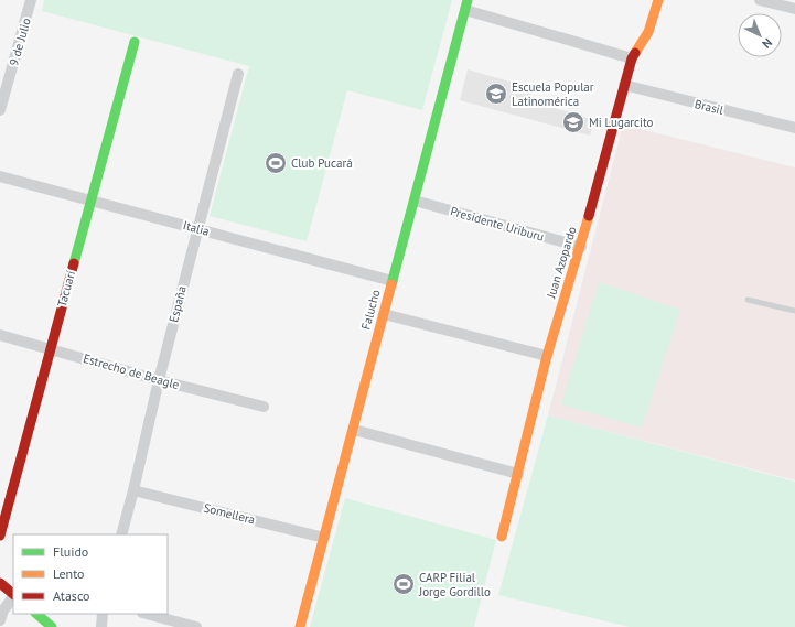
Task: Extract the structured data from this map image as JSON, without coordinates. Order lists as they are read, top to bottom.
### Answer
{
  "streets": {
    "street": [
      "9 de Julio",
      "Brasil",
      "Presidente Uriburu",
      "Italia",
      "Juan Azopardo",
      "Tacuarí",
      "España",
      "Falucho",
      "Estrecho de Beagle",
      "Somellera"
    ]
  },
  "crossings": [
    ["Brasil", "Juan Azopardo"],
    ["Presidente Uriburu", "Juan Azopardo"],
    ["Presidente Uriburu", "Falucho"],
    ["Italia", "Tacuarí"],
    ["Italia", "España"],
    ["Italia", "Falucho"],
    ["Tacuarí", "Estrecho de Beagle"],
    ["España", "Estrecho de Beagle"],
    ["España", "Somellera"],
    ["Falucho", "Somellera"]
  ],
  "places": {
    "school or university": ["Escuela Popular Latinomérica", "Mi Lugarcito"],
    "sports": ["Club Pucará", "CARP Filial Jorge Gordillo"]
  },
  "legend": ["Fluido", "Lento", "Atasco"],
  "north": "bottom right"
}
